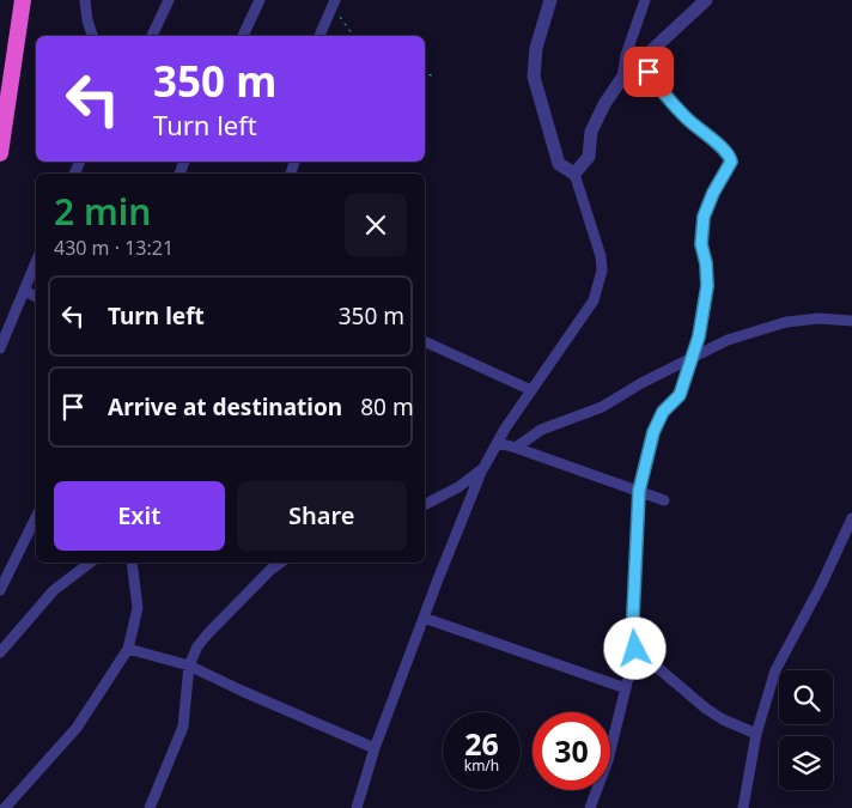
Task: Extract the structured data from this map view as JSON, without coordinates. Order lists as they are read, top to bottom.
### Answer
{
  "page": {
    "turn": ["350 m", "Turn left"],
    "heading": ["2 min", "430 m · 13:21"],
    "list": [
      {
        "name": "Turn left",
        "value": "350 m"
      },
      {
        "name": "Arrive at destination",
        "value": "80 m"
      }
    ],
    "buttons": ["Exit", "Share"],
    "speed": "26 km/h",
    "limit": "30"
  }
}
